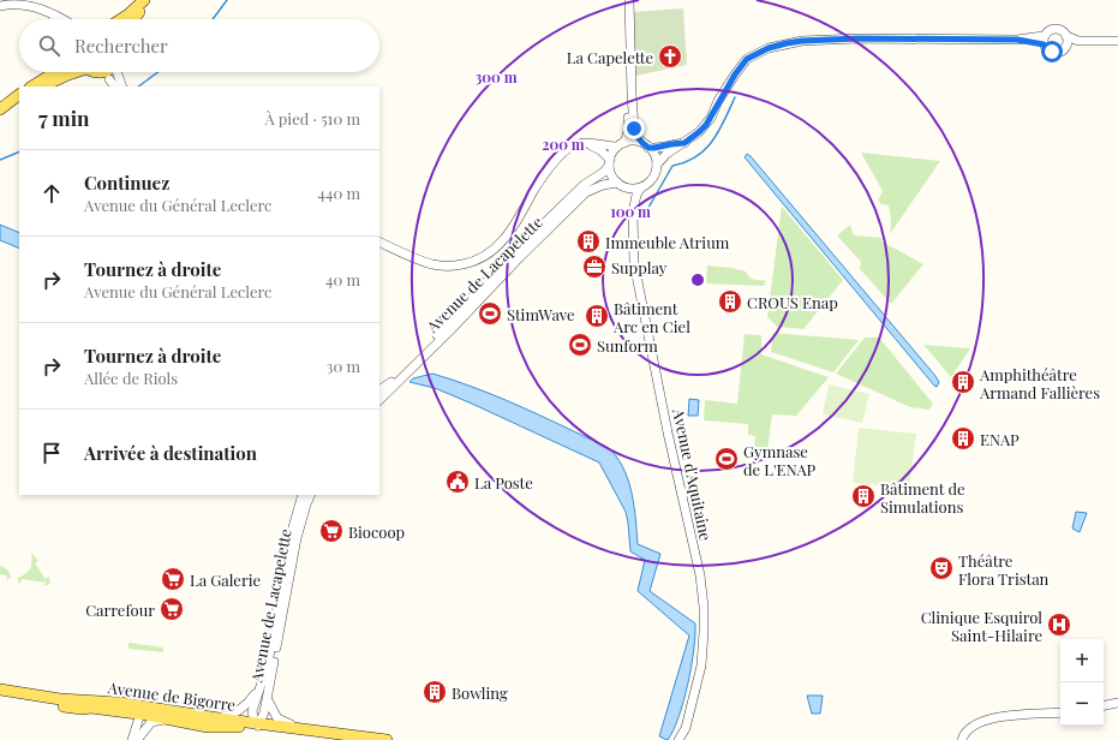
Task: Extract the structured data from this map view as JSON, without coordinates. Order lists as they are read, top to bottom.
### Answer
{
  "streets": {
    "main road": ["Avenue de Bigorre"],
    "street": ["Avenue de Lacapelette", "Avenue d'Aquitaine"]
  },
  "crossings": [
    ["Avenue de Lacapelette", "Avenue d'Aquitaine"],
    ["Avenue de Lacapelette", "Avenue de Bigorre"]
  ],
  "places": {
    "church": ["La Capelette"],
    "building": [
      "Immeuble Atrium",
      "CROUS Enap",
      "Bâtiment Arc en Ciel",
      "Amphithéâtre Armand Fallières",
      "ENAP",
      "Bâtiment de Simulations",
      "Bowling"
    ],
    "office": ["Supplay"],
    "sports": ["StimWave", "Sunform", "Gymnase de L'ENAP"],
    "public building": ["La Poste"],
    "supermarket": ["Biocoop", "La Galerie", "Carrefour"],
    "theatre": ["Théâtre Flora Tristan"],
    "hospital": ["Clinique Esquirol Saint-Hilaire"]
  },
  "page": {
    "search": "Rechercher",
    "heading": ["7 min", "À pied · 510 m"],
    "list": [
      ["Continuez", "Avenue du Général Leclerc", "440 m"],
      ["Tournez à droite", "Avenue du Général Leclerc", "40 m"],
      ["Tournez à droite", "Allée de Riols", "30 m"],
      "Arrivée à destination"
    ],
    "map_buttons": ["+", "−"]
  },
  "rings": ["300 m", "200 m", "100 m"]
}
